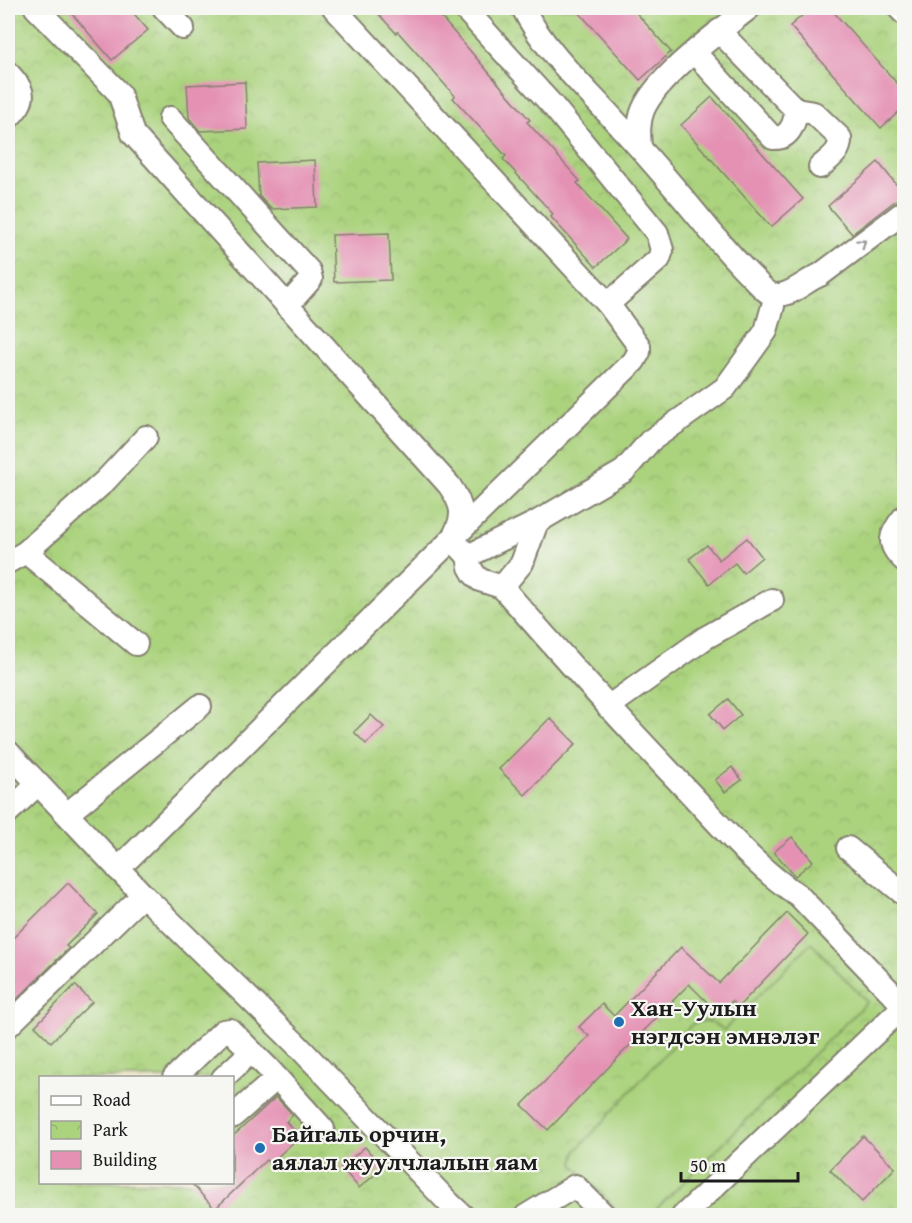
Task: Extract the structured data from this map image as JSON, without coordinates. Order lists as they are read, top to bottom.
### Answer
{
  "places": ["Хан-Уулын нэгдсэн эмнэлэг", "Байгаль орчин, аялал жуулчлалын яам"],
  "legend": ["Road", "Park", "Building"],
  "scale_bar": "50 m"
}
